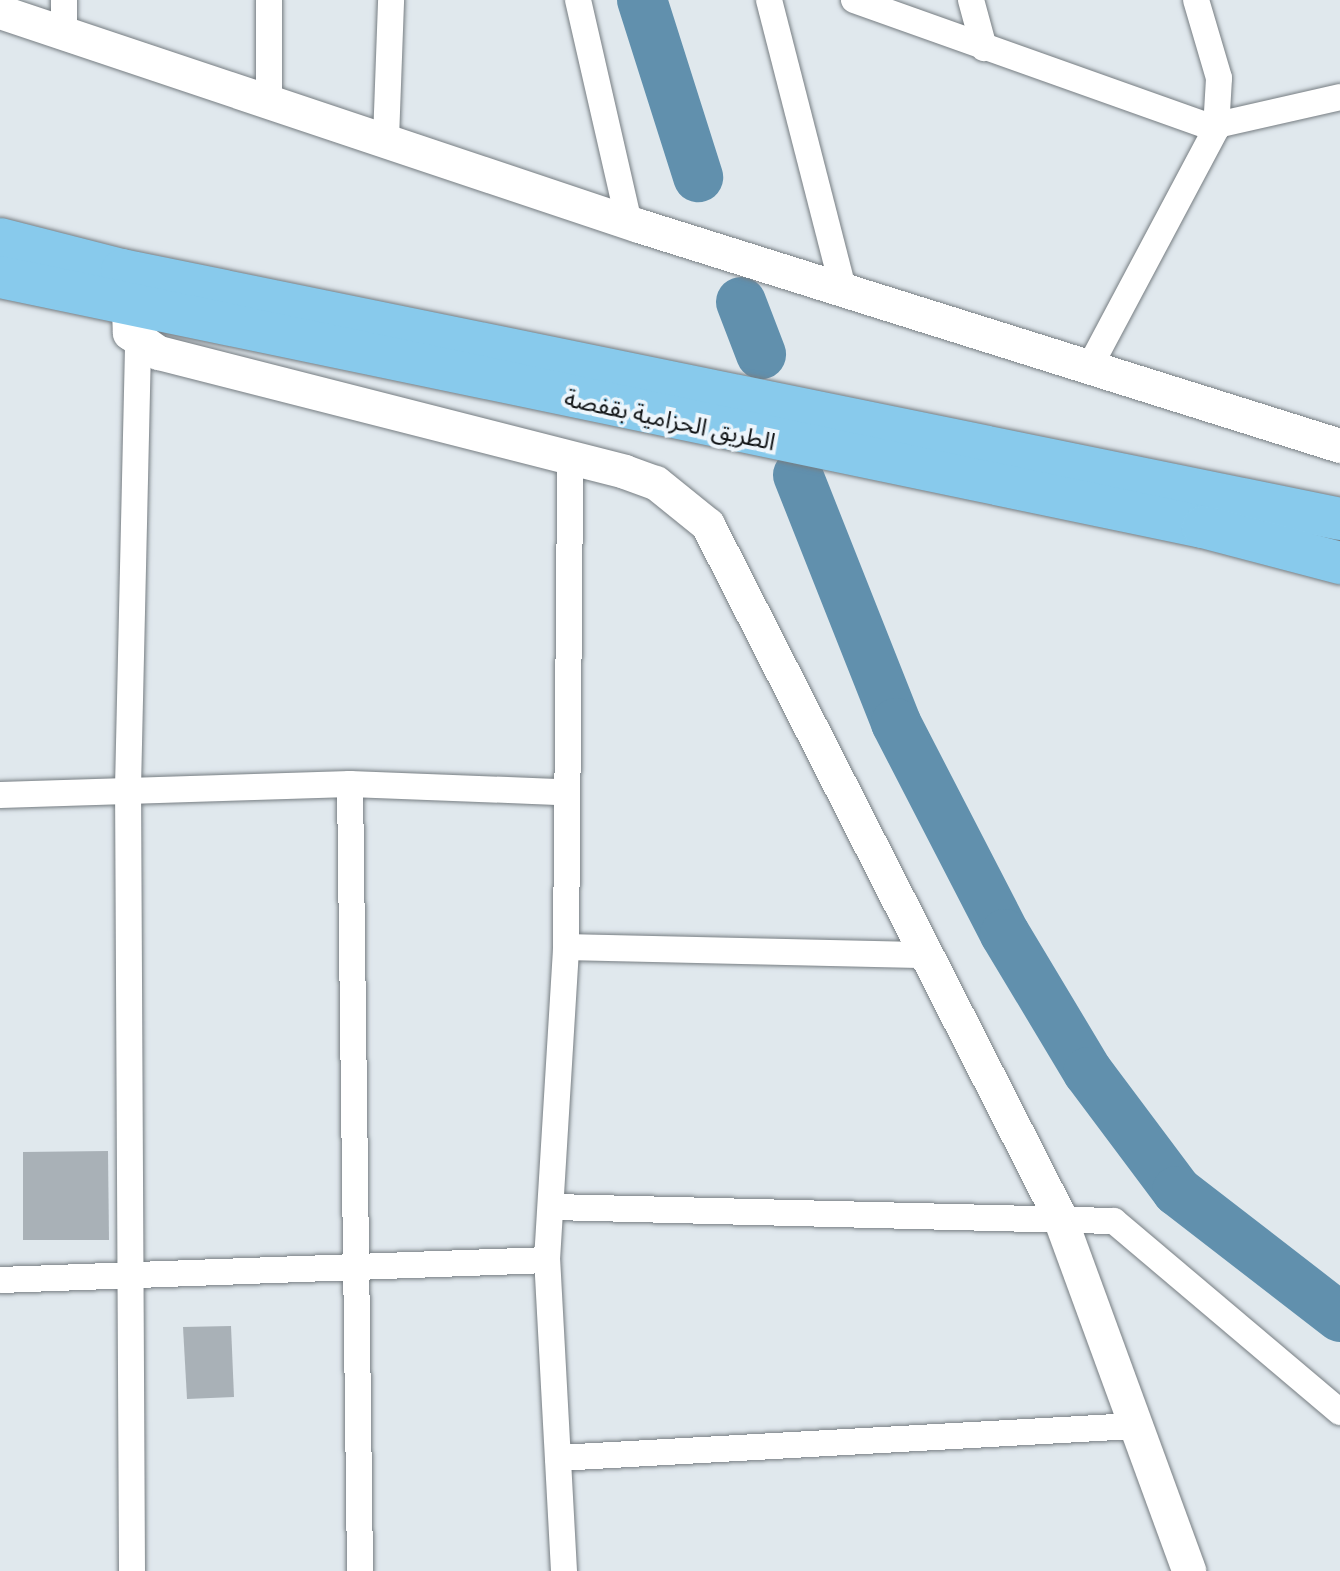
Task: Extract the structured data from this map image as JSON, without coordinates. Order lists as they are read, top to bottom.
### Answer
{
  "streets": {
    "main road": ["الطريق الحزامية بقفصة"]
  }
}
